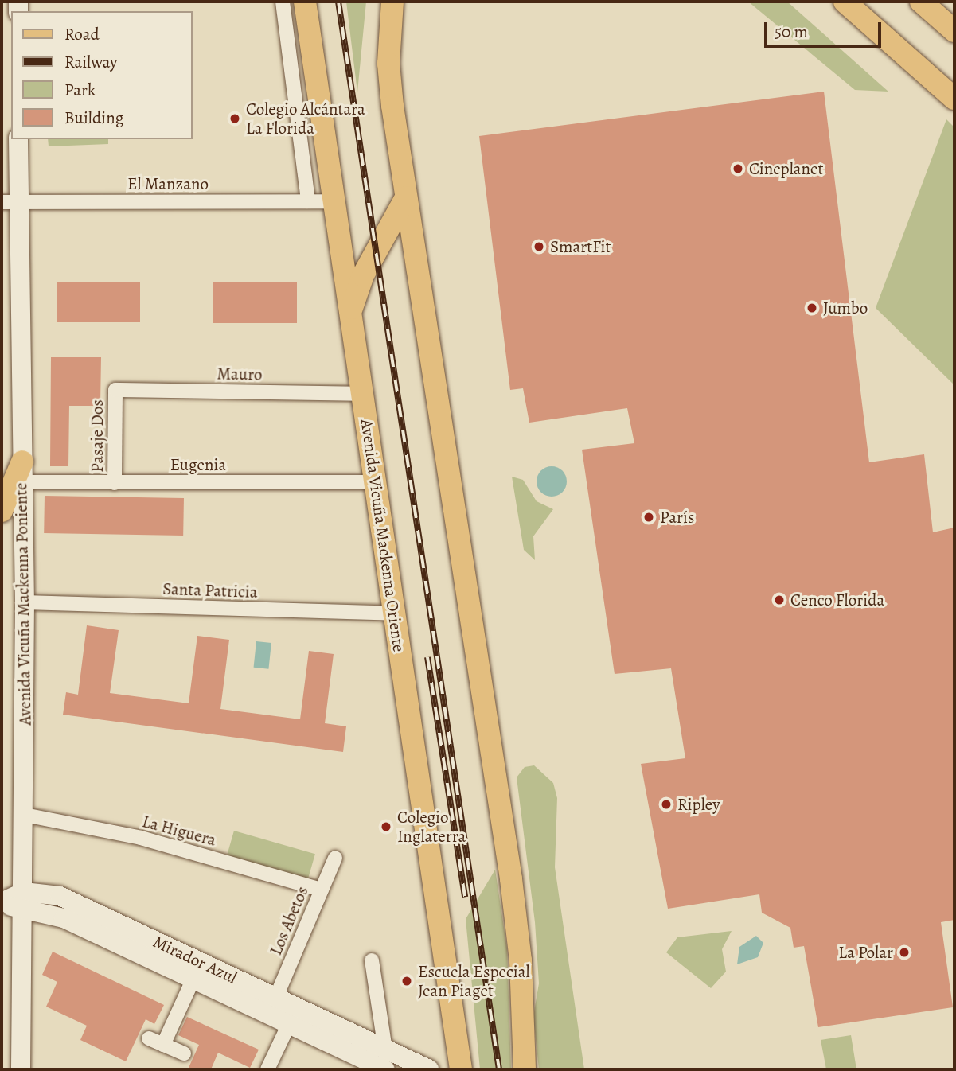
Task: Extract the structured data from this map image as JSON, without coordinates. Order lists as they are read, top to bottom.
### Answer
{
  "streets": {
    "main road": ["Avenida Vicuña Mackenna Oriente"],
    "street": [
      "El Manzano",
      "Mauro",
      "Pasaje Dos",
      "Eugenia",
      "Santa Patricia",
      "Avenida Vicuña Mackenna Poniente",
      "La Higuera",
      "Los Abetos",
      "Mirador Azul"
    ]
  },
  "crossings": [
    ["El Manzano", "Avenida Vicuña Mackenna Oriente"],
    ["El Manzano", "Avenida Vicuña Mackenna Poniente"],
    ["Mauro", "Pasaje Dos"],
    ["Mauro", "Avenida Vicuña Mackenna Oriente"],
    ["Pasaje Dos", "Eugenia"],
    ["Eugenia", "Avenida Vicuña Mackenna Oriente"],
    ["Eugenia", "Avenida Vicuña Mackenna Poniente"],
    ["Avenida Vicuña Mackenna Oriente", "Santa Patricia"],
    ["Santa Patricia", "Avenida Vicuña Mackenna Poniente"],
    ["Avenida Vicuña Mackenna Poniente", "La Higuera"],
    ["Avenida Vicuña Mackenna Poniente", "Mirador Azul"],
    ["La Higuera", "Los Abetos"],
    ["Los Abetos", "Mirador Azul"]
  ],
  "places": [
    "Colegio Alcántara La Florida",
    "Cineplanet",
    "SmartFit",
    "Jumbo",
    "París",
    "Cenco Florida",
    "Ripley",
    "Colegio Inglaterra",
    "La Polar",
    "Escuela Especial Jean Piaget"
  ],
  "legend": [
    "Road",
    "Railway",
    "Park",
    "Building"
  ],
  "scale_bar": "50 m"
}
